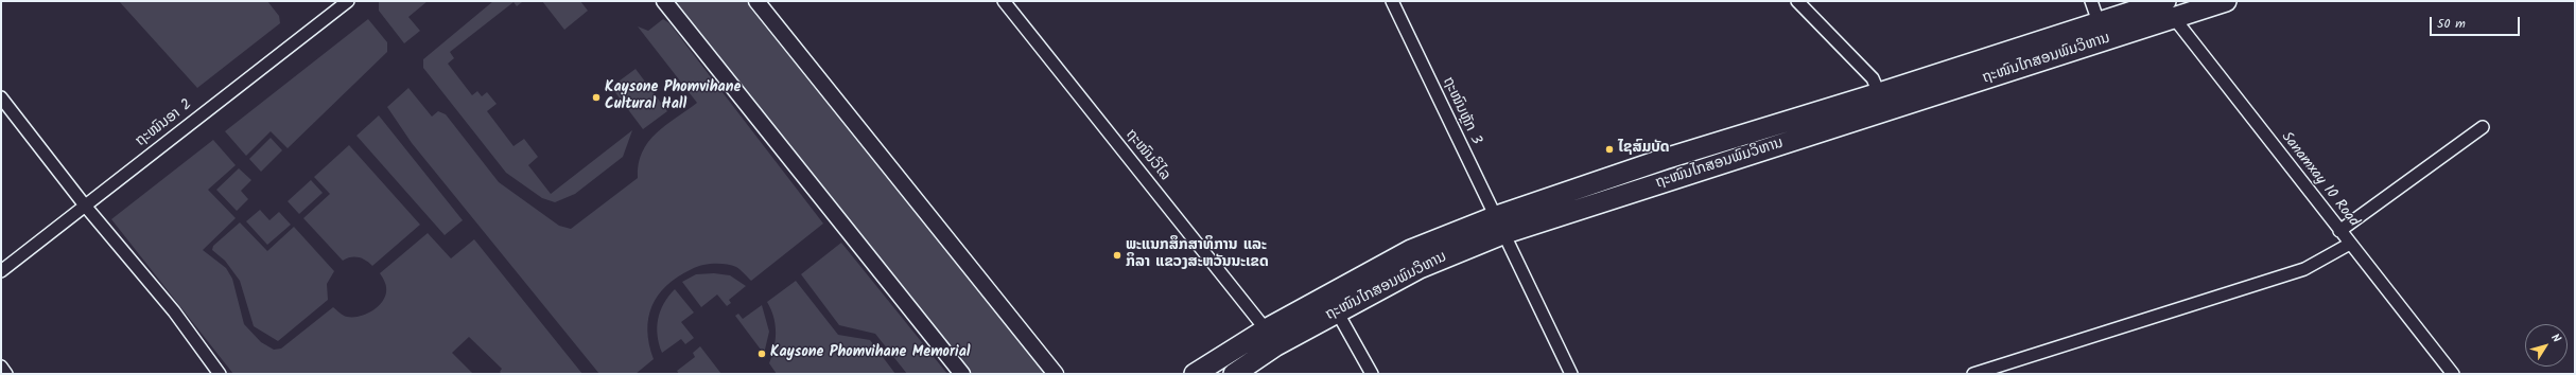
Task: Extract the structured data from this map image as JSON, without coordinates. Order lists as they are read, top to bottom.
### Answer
{
  "streets": {
    "highway": ["ຖະໜົນໄກສອນພົມວິຫານ"],
    "street": [
      "ຖະໜົນຫຼັກ 3",
      "ຖະໜົນອາ 2",
      "ຖະໜົນວິໄລ",
      "Sanamxay 10 Road"
    ]
  },
  "crossings": [
    ["ຖະໜົນໄກສອນພົມວິຫານ", "ຖະໜົນຫຼັກ 3"],
    ["ຖະໜົນໄກສອນພົມວິຫານ", "ຖະໜົນວິໄລ"],
    ["ຖະໜົນໄກສອນພົມວິຫານ", "Sanamxay 10 Road"]
  ],
  "places": [
    "Kaysone Phomvihane Cultural Hall",
    "ໄຊສົມບັດ",
    "ພະແນກສຶກສາທິການ ແລະ ກິລາ ແຂວງສະຫວັນນະເຂດ",
    "Kaysone Phomvihane Memorial"
  ],
  "scale_bar": "50 m",
  "north": "top right"
}
